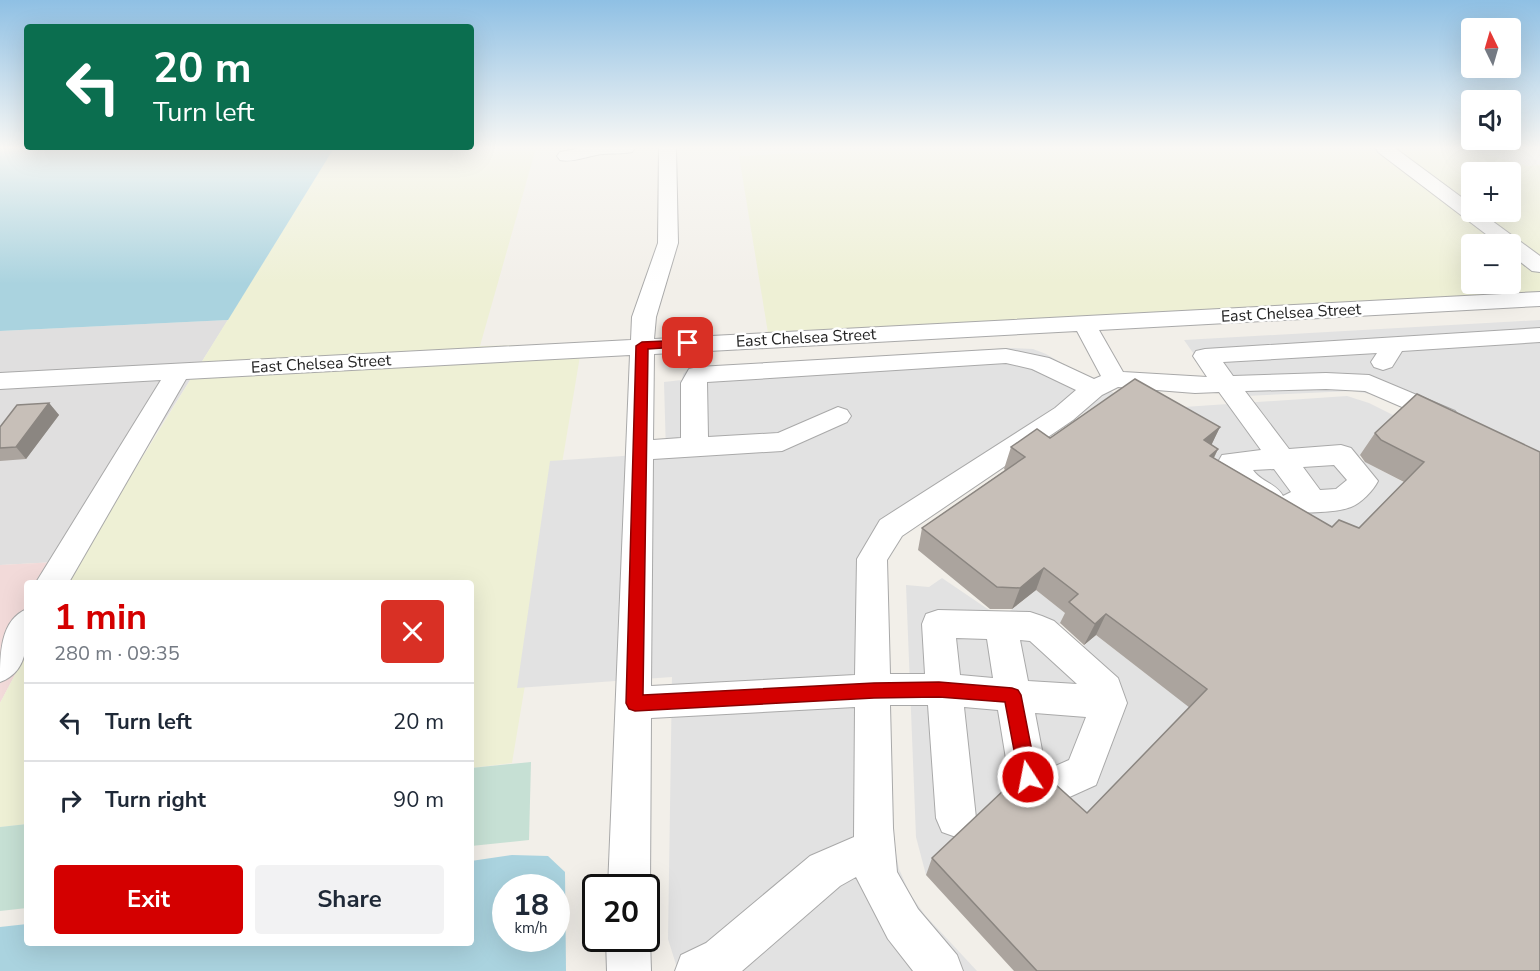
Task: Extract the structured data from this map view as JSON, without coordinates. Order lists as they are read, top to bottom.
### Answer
{
  "streets": {
    "street": ["East Chelsea Street"]
  },
  "north": "top",
  "page": {
    "map_buttons": ["+", "−"],
    "turn": ["20 m", "Turn left"],
    "heading": ["1 min", "280 m · 09:35"],
    "list": [
      {
        "name": "Turn left",
        "value": "20 m"
      },
      {
        "name": "Turn right",
        "value": "90 m"
      }
    ],
    "buttons": ["Exit", "Share"],
    "speed": "18 km/h",
    "limit": "20"
  }
}
